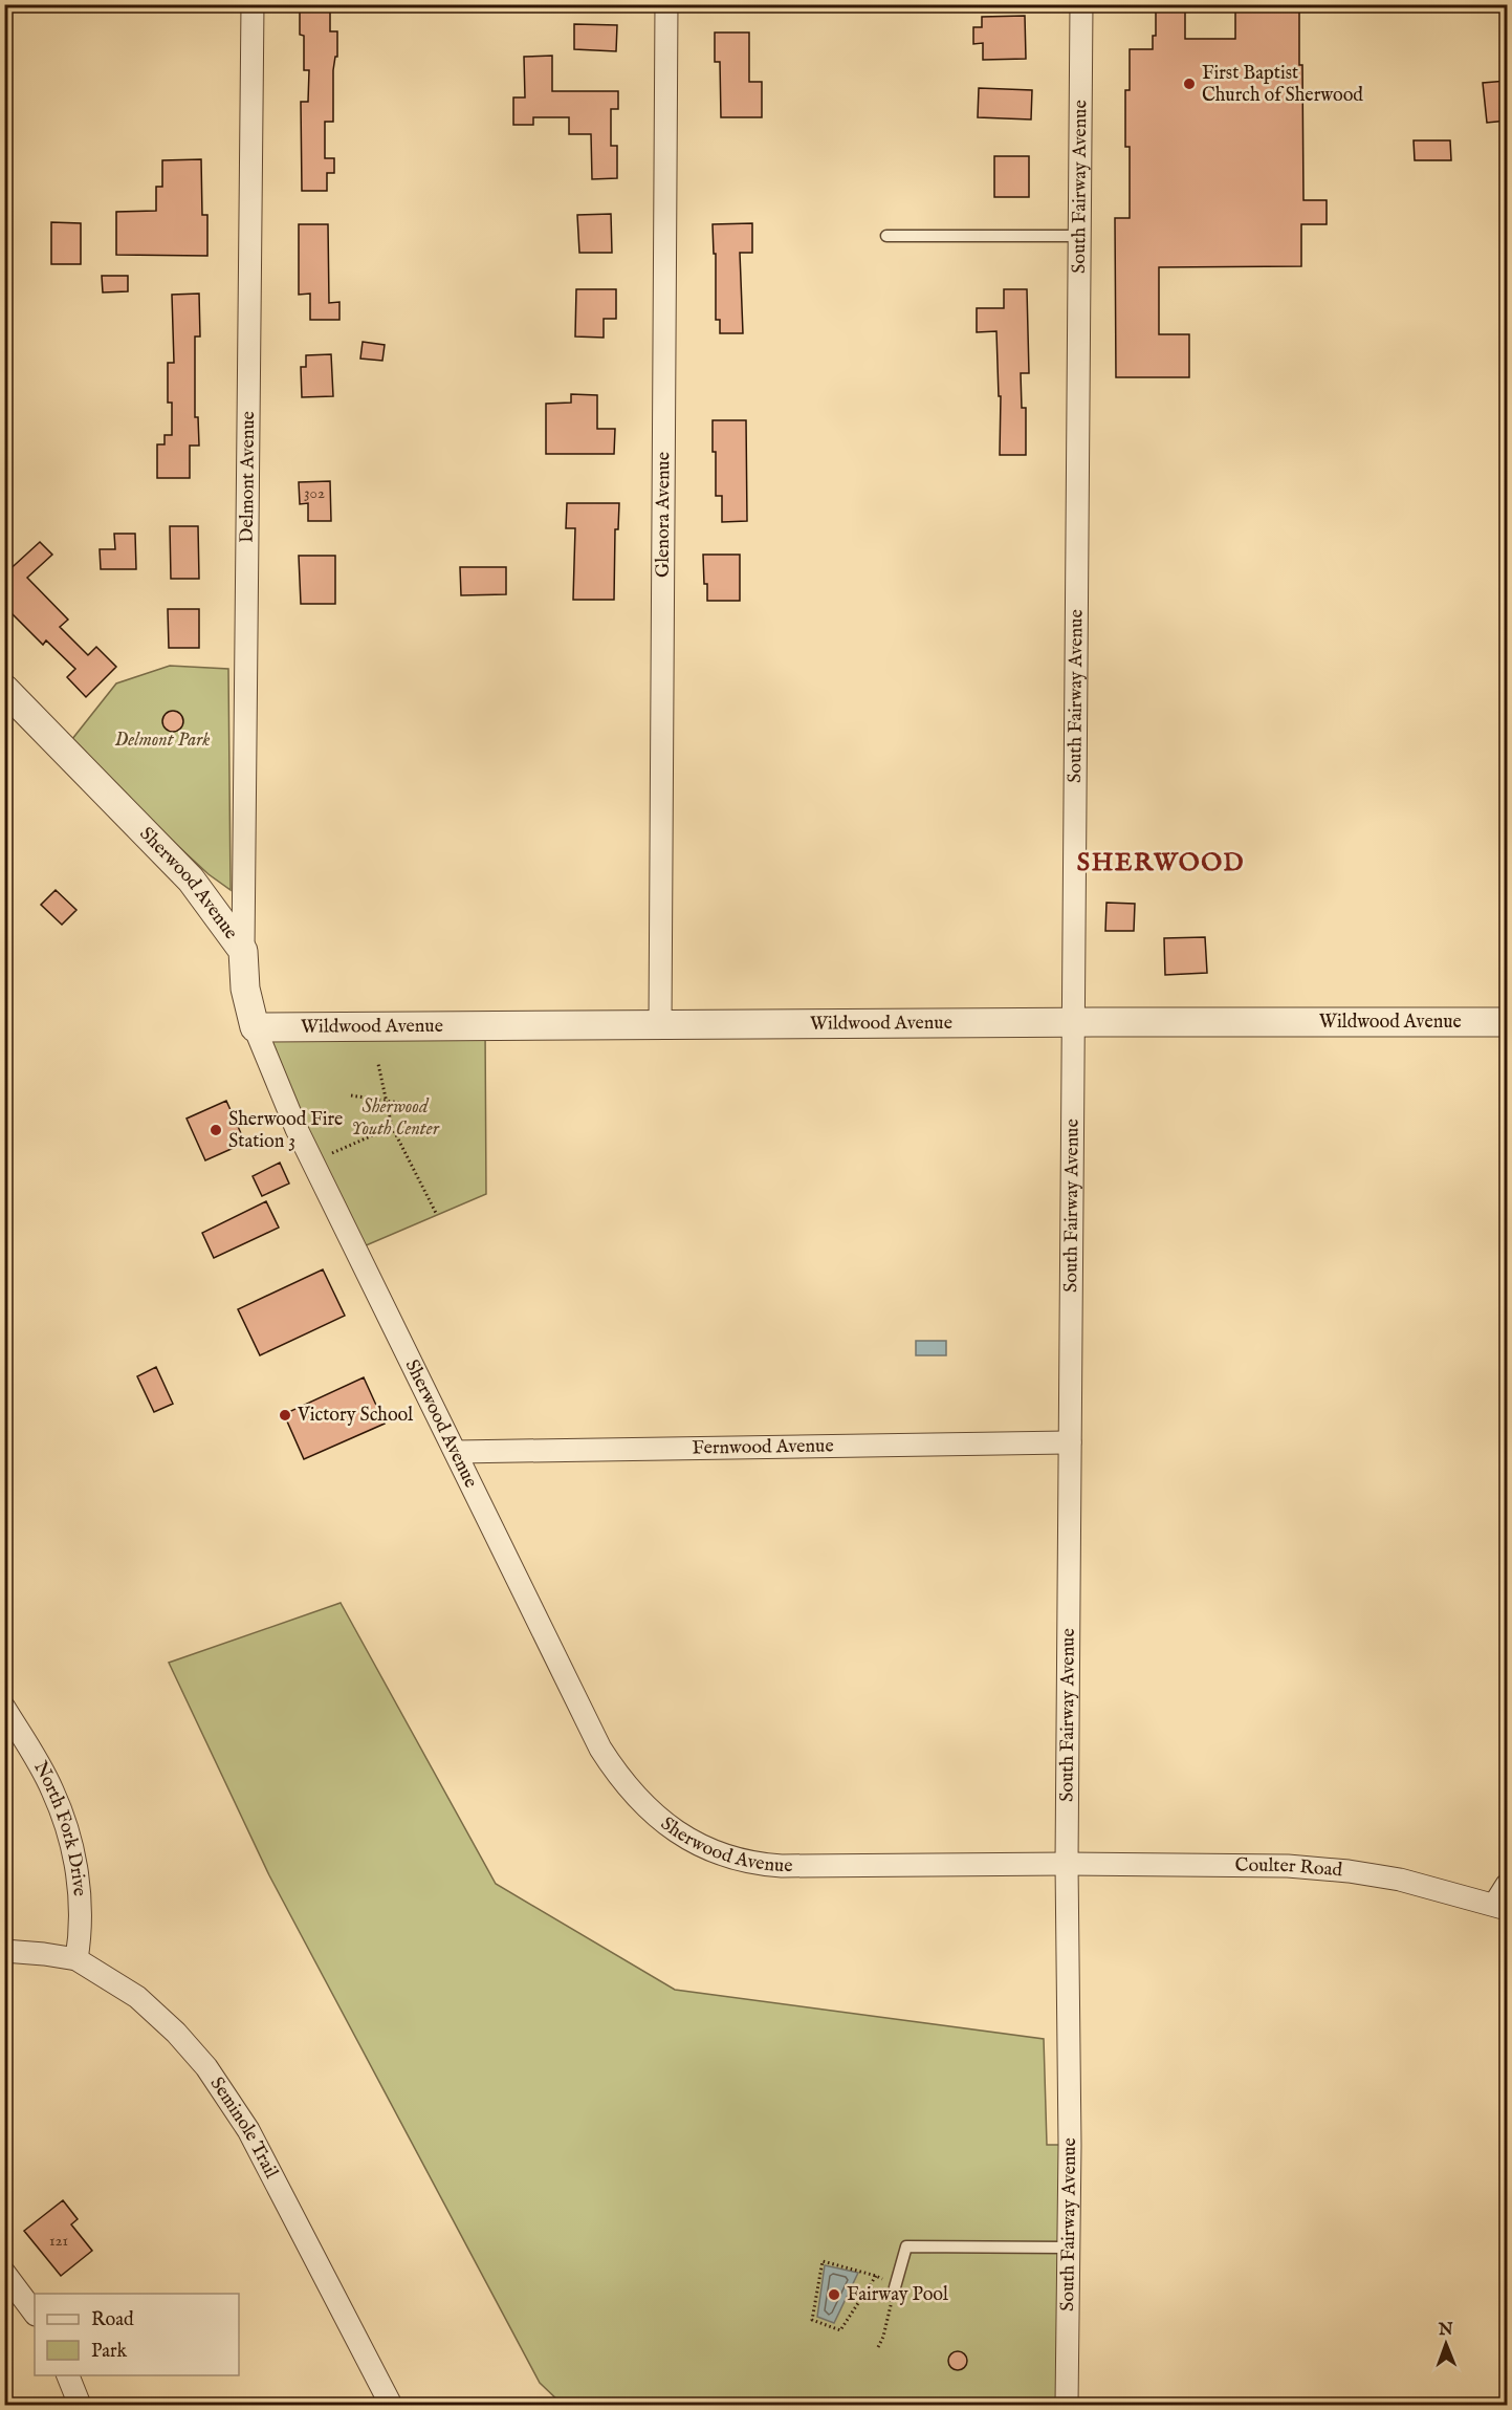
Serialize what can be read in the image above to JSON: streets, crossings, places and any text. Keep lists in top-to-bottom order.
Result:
{
  "streets": {
    "street": [
      "South Fairway Avenue",
      "Delmont Avenue",
      "Glenora Avenue",
      "Sherwood Avenue",
      "Wildwood Avenue",
      "Fernwood Avenue",
      "North Fork Drive",
      "Coulter Road",
      "Seminole Trail"
    ]
  },
  "crossings": [
    ["South Fairway Avenue", "Sherwood Avenue"],
    ["South Fairway Avenue", "Wildwood Avenue"],
    ["South Fairway Avenue", "Fernwood Avenue"],
    ["South Fairway Avenue", "Coulter Road"],
    ["Delmont Avenue", "Sherwood Avenue"],
    ["Glenora Avenue", "Wildwood Avenue"],
    ["Sherwood Avenue", "Wildwood Avenue"],
    ["Sherwood Avenue", "Fernwood Avenue"],
    ["Sherwood Avenue", "Coulter Road"],
    ["North Fork Drive", "Seminole Trail"]
  ],
  "districts": ["SHERWOOD"],
  "parks": ["Delmont Park", "Sherwood Youth Center"],
  "places": [
    "First Baptist Church of Sherwood",
    "Sherwood Fire Station 3",
    "Victory School",
    "Fairway Pool"
  ],
  "house_numbers": ["302", "121"],
  "legend": ["Road", "Park"],
  "north": "top"
}
